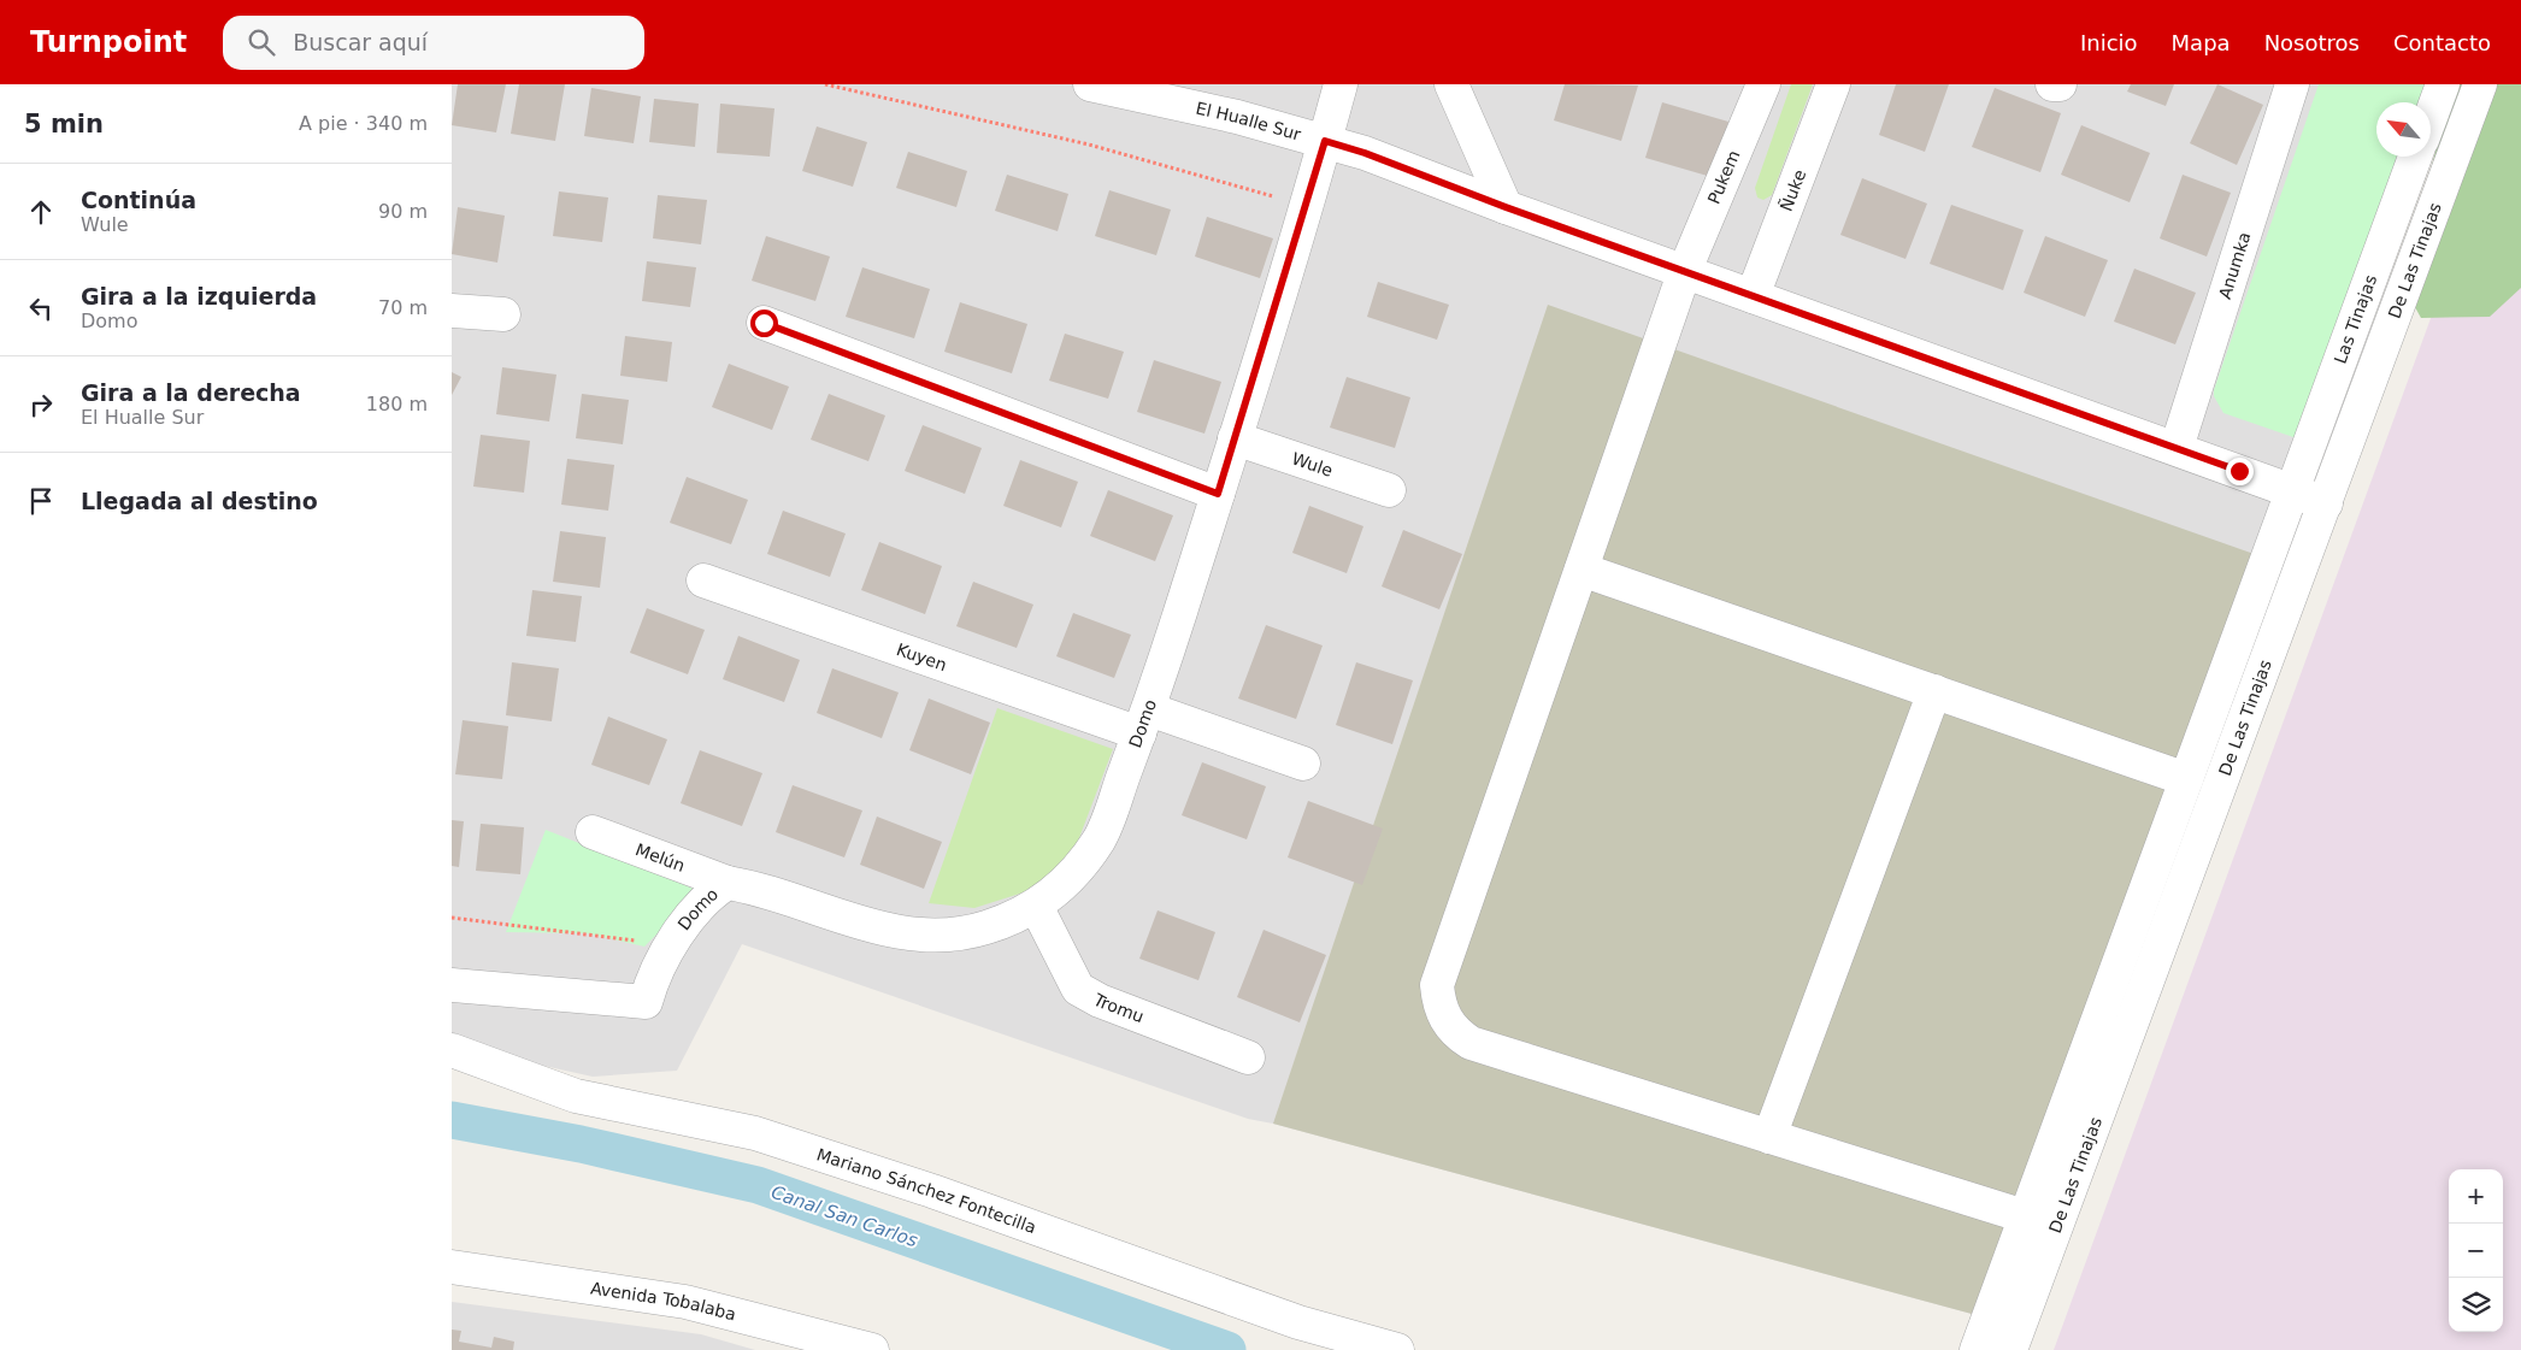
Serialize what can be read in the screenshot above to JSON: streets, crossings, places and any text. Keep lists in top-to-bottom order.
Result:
{
  "streets": {
    "street": [
      "El Hualle Sur",
      "Pukem",
      "Ñuke",
      "De Las Tinajas",
      "Anumka",
      "Las Tinajas",
      "Wule",
      "Kuyen",
      "Domo",
      "Melún",
      "Tromu",
      "Mariano Sánchez Fontecilla",
      "Avenida Tobalaba"
    ]
  },
  "crossings": [
    ["El Hualle Sur", "Pukem"],
    ["El Hualle Sur", "Ñuke"],
    ["El Hualle Sur", "De Las Tinajas"],
    ["El Hualle Sur", "Anumka"],
    ["El Hualle Sur", "Las Tinajas"],
    ["El Hualle Sur", "Domo"],
    ["Pukem", "Las Tinajas"],
    ["Wule", "Domo"],
    ["Kuyen", "Domo"],
    ["Domo", "Melún"],
    ["Domo", "Tromu"]
  ],
  "water": ["Canal San Carlos"],
  "north": "top left",
  "page": {
    "header": "Turnpoint",
    "search": "Buscar aquí",
    "nav": [
      "Inicio",
      "Mapa",
      "Nosotros",
      "Contacto"
    ],
    "heading": ["5 min", "A pie · 340 m"],
    "list": [
      ["Continúa", "Wule", "90 m"],
      ["Gira a la izquierda", "Domo", "70 m"],
      ["Gira a la derecha", "El Hualle Sur", "180 m"],
      "Llegada al destino"
    ],
    "map_buttons": ["+", "−"]
  }
}
